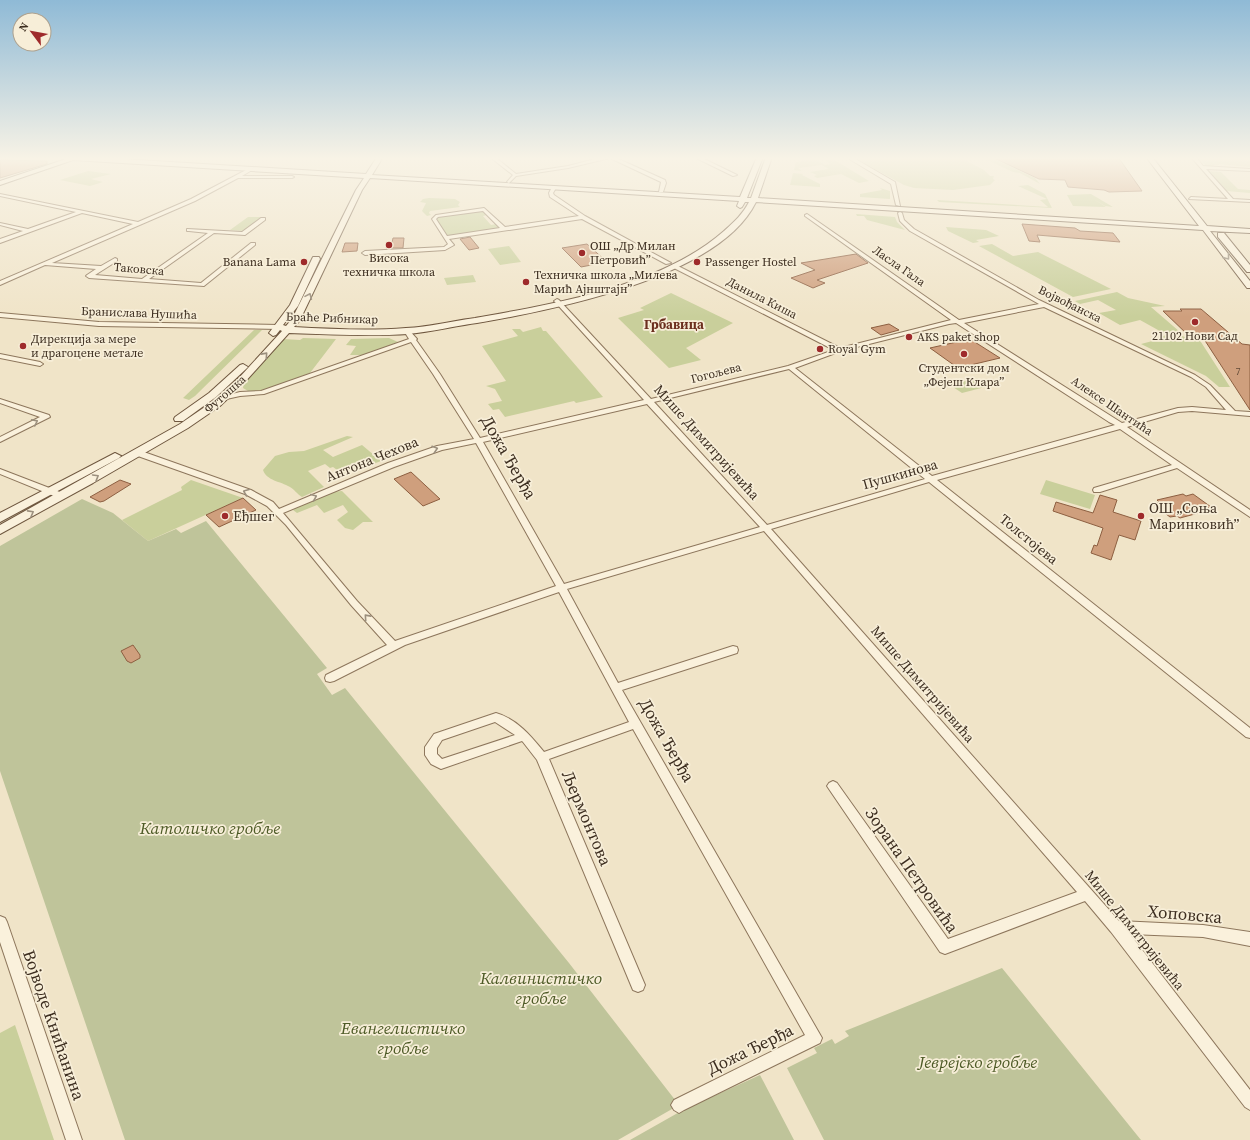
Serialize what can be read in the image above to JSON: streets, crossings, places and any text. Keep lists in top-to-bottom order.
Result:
{
  "streets": {
    "main road": ["Браће Рибникар", "Футошка"],
    "street": [
      "Ласла Гала",
      "Таковска",
      "Данила Киша",
      "Војвођанска",
      "Бранислава Нушића",
      "Гогољева",
      "Алексе Шантића",
      "Мише Димитријевића",
      "Дожа Ђерђа",
      "Антона Чехова",
      "Пушкинова",
      "Толстојева",
      "Љермонтова",
      "Зорана Петровића",
      "Хоповска",
      "Војводе Книћанина"
    ]
  },
  "crossings": [
    ["Ласла Гала", "Гогољева"],
    ["Ласла Гала", "Алексе Шантића"],
    ["Данила Киша", "Браће Рибникар"],
    ["Данила Киша", "Гогољева"],
    ["Војвођанска", "Гогољева"],
    ["Војвођанска", "Пушкинова"],
    ["Бранислава Нушића", "Браће Рибникар"],
    ["Бранислава Нушића", "Футошка"],
    ["Браће Рибникар", "Футошка"],
    ["Браће Рибникар", "Мише Димитријевића"],
    ["Браће Рибникар", "Дожа Ђерђа"],
    ["Гогољева", "Алексе Шантића"],
    ["Гогољева", "Мише Димитријевића"],
    ["Гогољева", "Дожа Ђерђа"],
    ["Гогољева", "Антона Чехова"],
    ["Гогољева", "Толстојева"],
    ["Алексе Шантића", "Пушкинова"],
    ["Мише Димитријевића", "Пушкинова"],
    ["Мише Димитријевића", "Зорана Петровића"],
    ["Мише Димитријевића", "Хоповска"],
    ["Дожа Ђерђа", "Антона Чехова"],
    ["Дожа Ђерђа", "Пушкинова"],
    ["Дожа Ђерђа", "Љермонтова"],
    ["Пушкинова", "Толстојева"]
  ],
  "one_way": ["Антона Чехова"],
  "districts": ["Грбавица"],
  "parks": [
    "Католичко гробље",
    "Калвинистичко гробље",
    "Евангелистичко гробље",
    "Јеврејско гробље"
  ],
  "places": [
    "Висока техничка школа",
    "ОШ „Др Милан Петровић”",
    "Banana Lama",
    "Passenger Hostel",
    "Техничка школа „Милева Марић Ајнштајн”",
    "21102 Нови Сад",
    "AKS paket shop",
    "Дирекција за мере и драгоцене метале",
    "Royal Gym",
    "Студентски дом „Фејеш Клара”",
    "Еђшег",
    "ОШ „Соња Маринковић”"
  ],
  "house_numbers": ["7"],
  "north": "top left"
}
